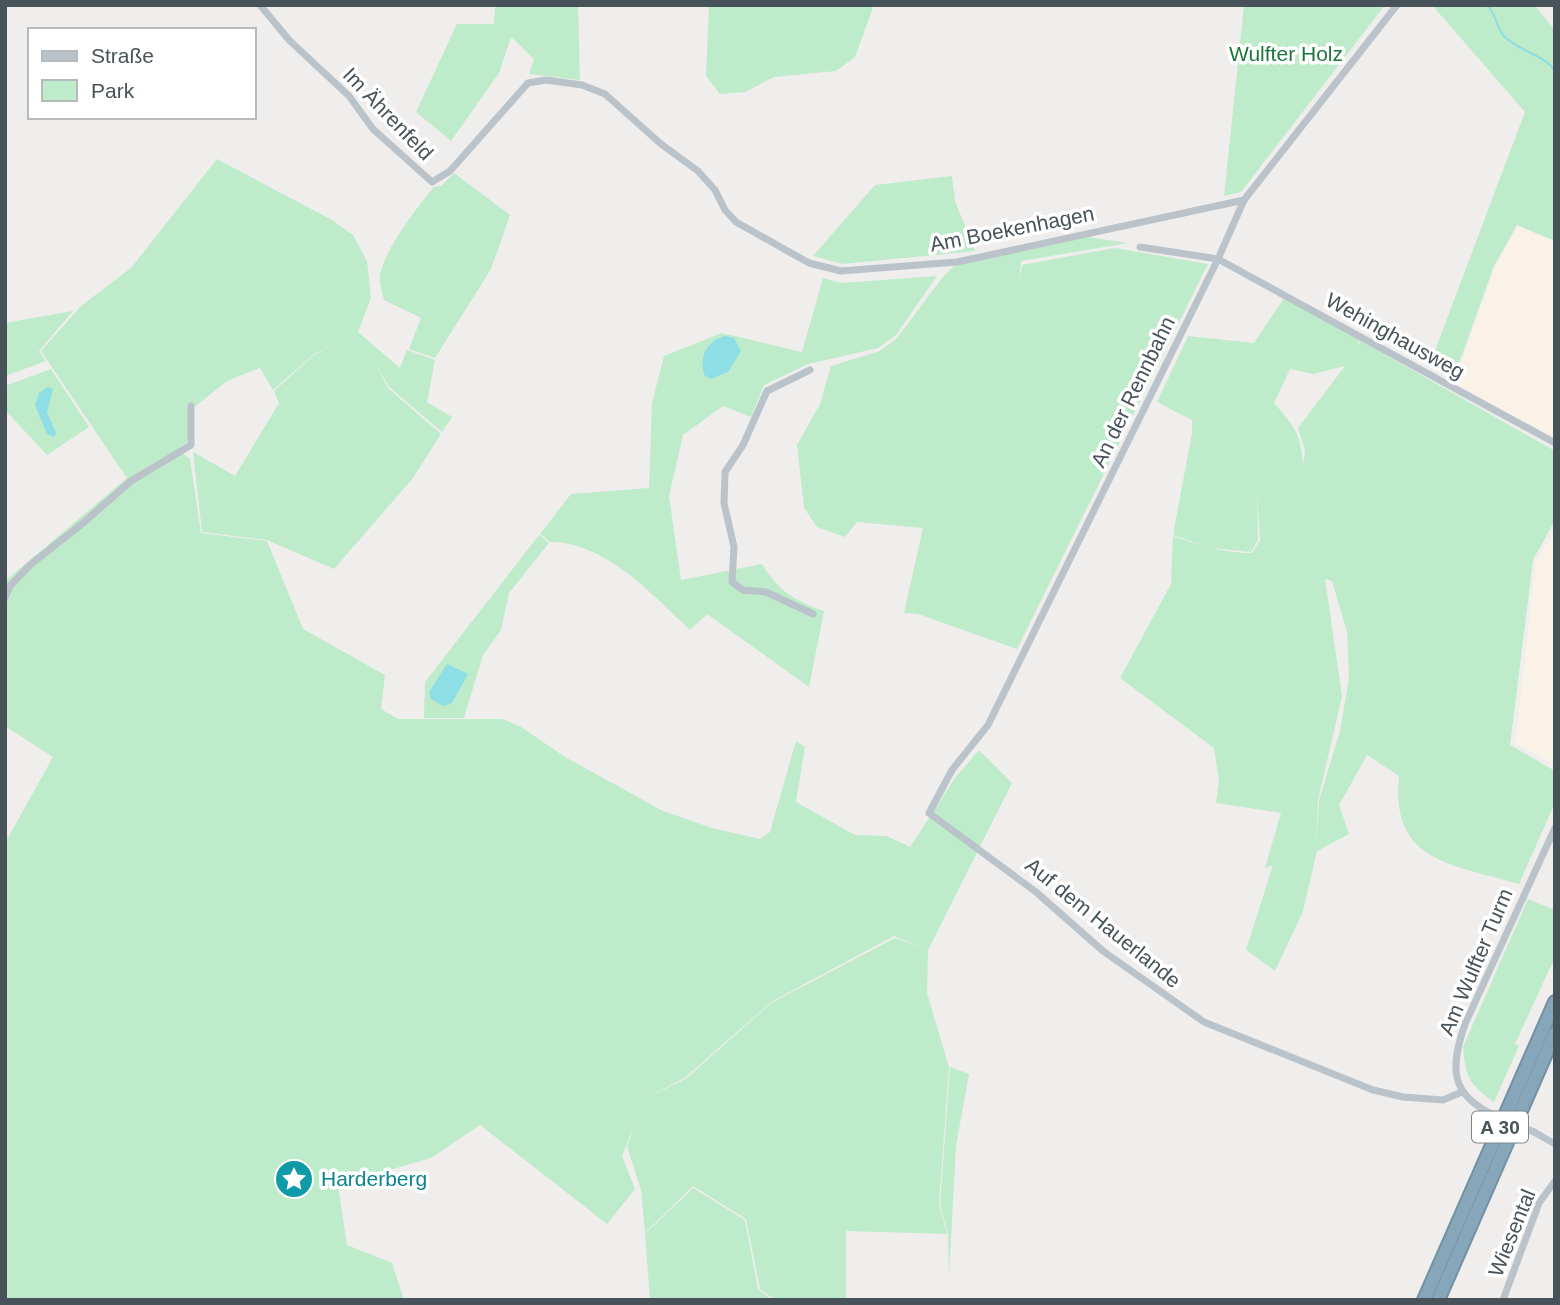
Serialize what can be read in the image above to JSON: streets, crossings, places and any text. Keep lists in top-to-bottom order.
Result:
{
  "streets": {
    "highway": ["A 30"],
    "street": [
      "Im Ährenfeld",
      "Am Boekenhagen",
      "Wehinghausweg",
      "An der Rennbahn",
      "Auf dem Hauerlande",
      "Am Wulfter Turm",
      "Wiesental"
    ]
  },
  "crossings": [
    ["Im Ährenfeld", "Am Boekenhagen"],
    ["Am Boekenhagen", "An der Rennbahn"],
    ["Wehinghausweg", "An der Rennbahn"],
    ["An der Rennbahn", "Auf dem Hauerlande"],
    ["Auf dem Hauerlande", "Am Wulfter Turm"]
  ],
  "parks": ["Wulfter Holz"],
  "places": {
    "place": ["Harderberg"]
  },
  "legend": ["Straße", "Park"]
}
